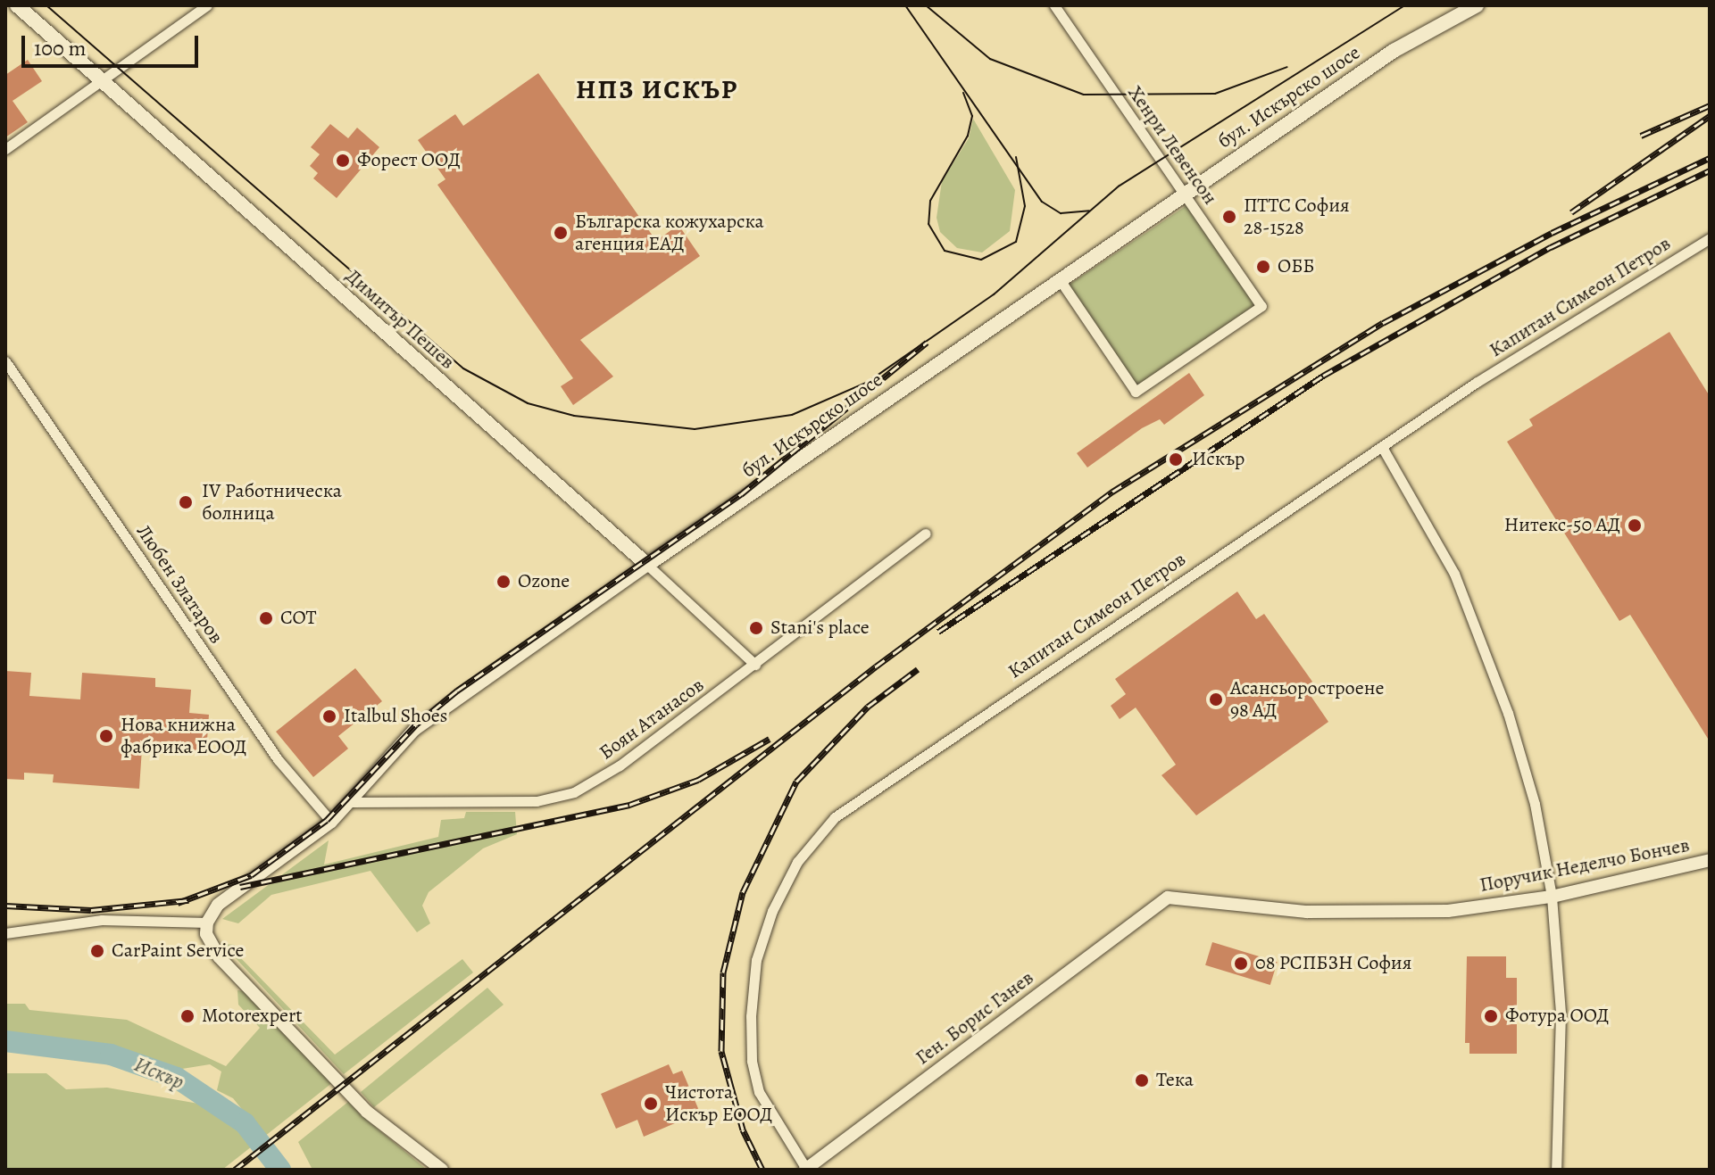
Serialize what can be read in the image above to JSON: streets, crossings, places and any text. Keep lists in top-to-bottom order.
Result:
{
  "streets": {
    "main road": ["бул. Искърско шосе", "Димитър Пешев"],
    "street": [
      "Хенри Левенсон",
      "Капитан Симеон Петров",
      "Любен Златаров",
      "Боян Атанасов",
      "Поручик Неделчо Бончев",
      "Ген. Борис Ганев"
    ]
  },
  "crossings": [
    ["бул. Искърско шосе", "Хенри Левенсон"],
    ["бул. Искърско шосе", "Димитър Пешев"],
    ["бул. Искърско шосе", "Любен Златаров"],
    ["бул. Искърско шосе", "Боян Атанасов"],
    ["Капитан Симеон Петров", "Ген. Борис Ганев"],
    ["Димитър Пешев", "Боян Атанасов"],
    ["Поручик Неделчо Бончев", "Ген. Борис Ганев"]
  ],
  "districts": ["НПЗ ИСКЪР"],
  "water": ["Искър"],
  "places": [
    "Форест ООД",
    "ПТТС София 28-1528",
    "Българска кожухарска агенция ЕАД",
    "ОББ",
    "Искър",
    "IV Работническа болница",
    "Нитекс-50 АД",
    "Ozone",
    "СОТ",
    "Stani's place",
    "Асансьоростроене 98 АД",
    "Italbul Shoes",
    "Нова книжна фабрика ЕООД",
    "CarPaint Service",
    "08 РСПБЗН София",
    "Motorexpert",
    "Фотура ООД",
    "Тека",
    "Чистота Искър ЕООД"
  ],
  "scale_bar": "100 m"
}
